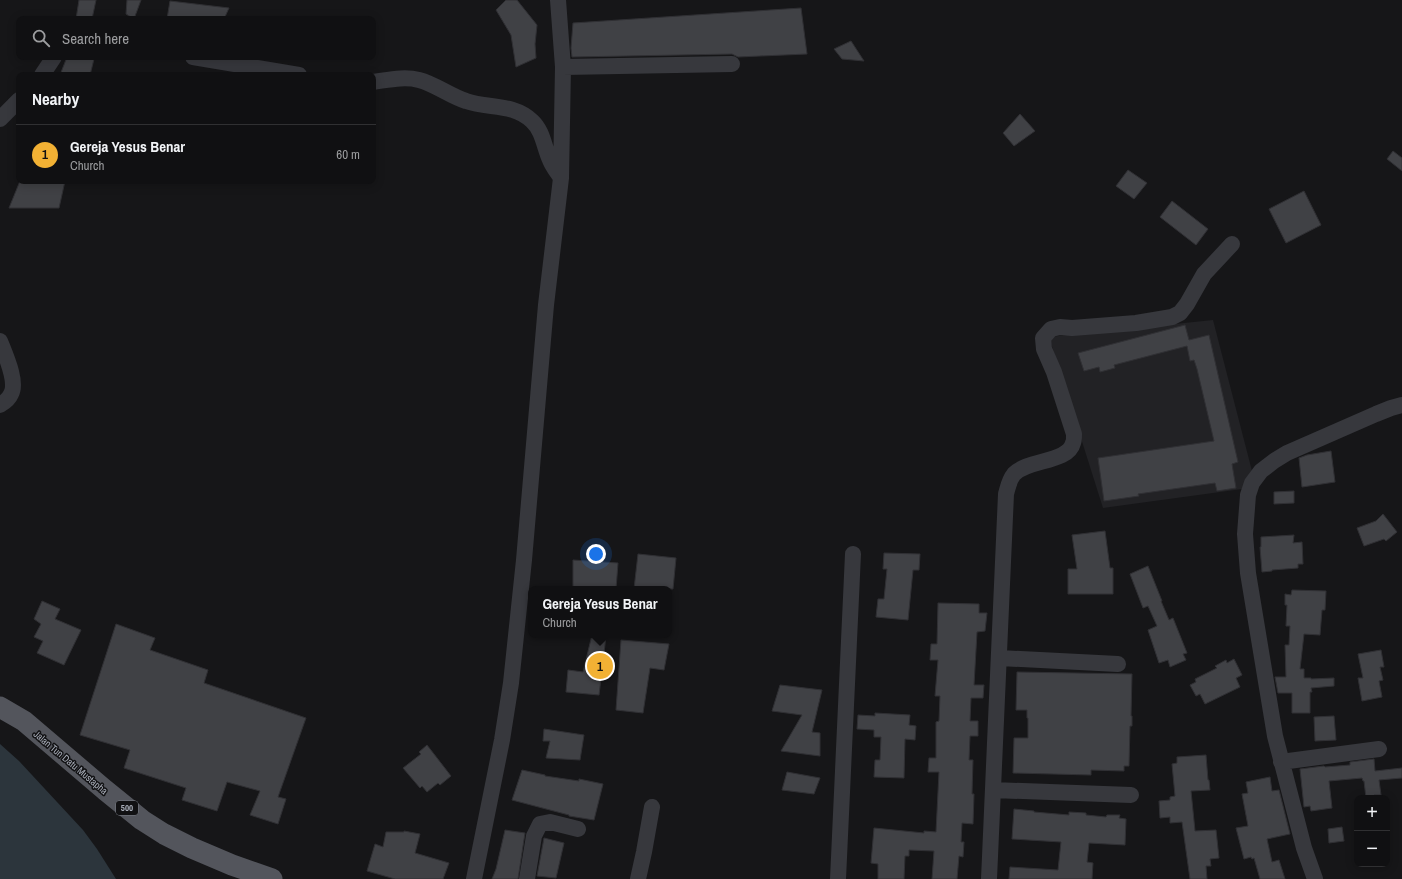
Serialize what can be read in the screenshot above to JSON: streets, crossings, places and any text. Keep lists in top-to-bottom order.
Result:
{
  "streets": {
    "main road": ["Jalan Tun Datu Mustapha", "500"]
  },
  "page": {
    "search": "Search here",
    "heading": "Nearby",
    "list": [
      {
        "mark": "1",
        "name": "Gereja Yesus Benar",
        "note": "Church",
        "value": "60 m"
      }
    ],
    "popup": ["Gereja Yesus Benar", "Church"],
    "pins": "1",
    "map_buttons": ["+", "−"]
  }
}
